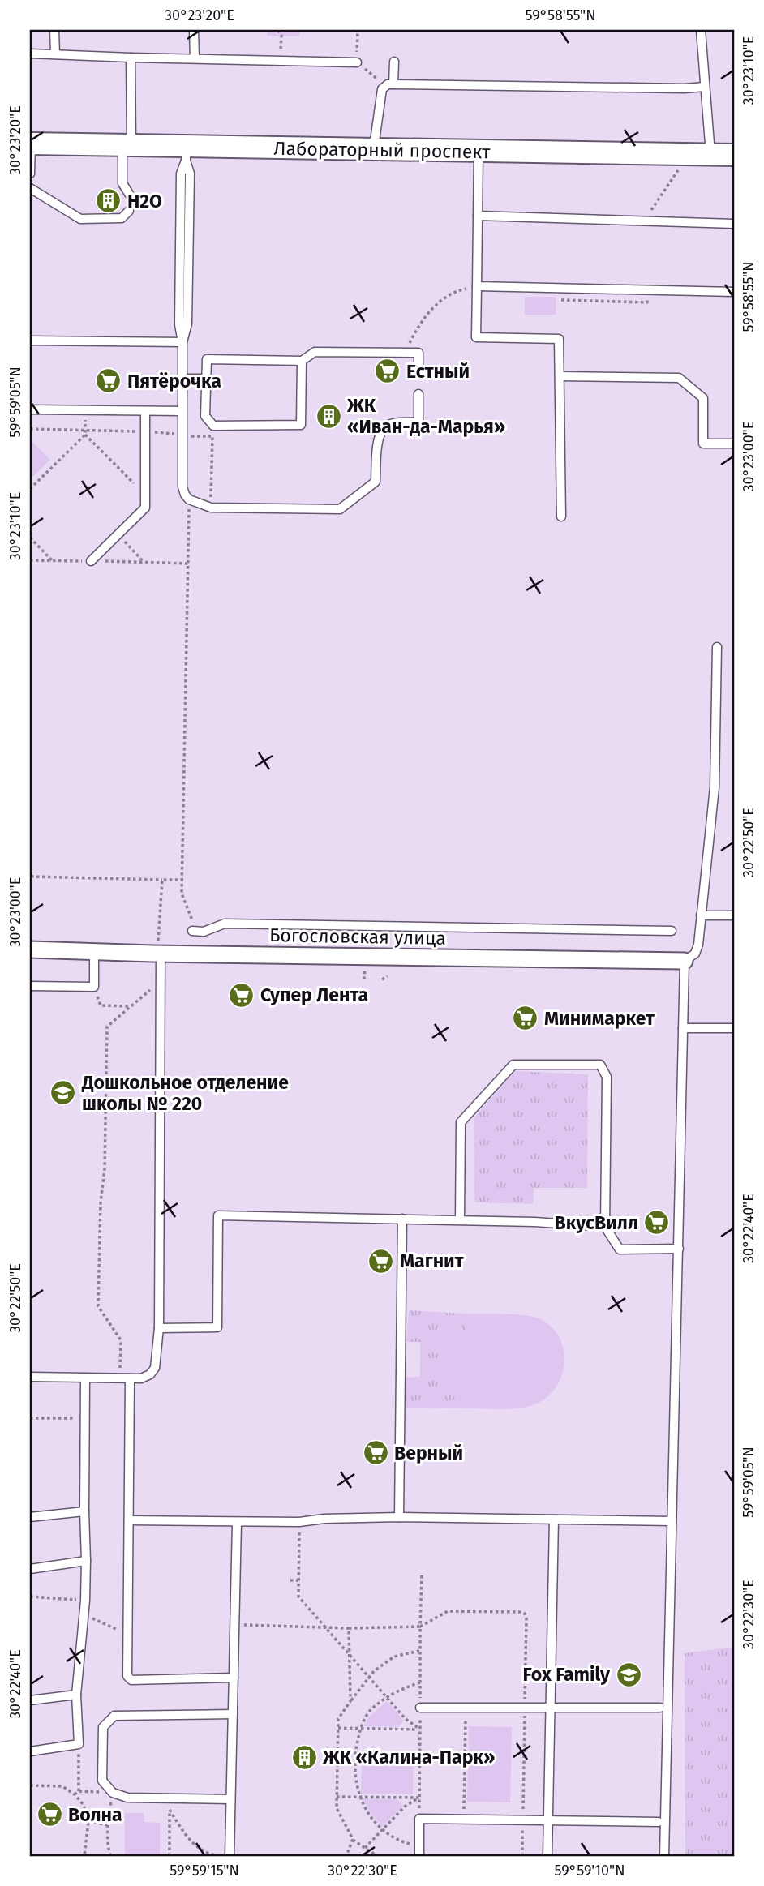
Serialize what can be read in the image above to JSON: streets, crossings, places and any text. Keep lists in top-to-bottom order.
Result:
{
  "streets": {
    "street": ["Лабораторный проспект", "Богословская улица"]
  },
  "places": {
    "building": ["H2O", "ЖК «Иван-да-Марья»", "ЖК «Калина-Парк»"],
    "supermarket": [
      "Естный",
      "Пятёрочка",
      "Супер Лента",
      "Минимаркет",
      "ВкусВилл",
      "Магнит",
      "Верный",
      "Волна"
    ],
    "school or university": ["Дошкольное отделение школы № 220", "Fox Family"]
  },
  "coordinates": [
    "30°23'20\"E",
    "59°58'55\"N",
    "30°23'10\"E",
    "59°59'05\"N",
    "30°23'00\"E",
    "30°22'50\"E",
    "30°22'40\"E",
    "30°22'30\"E",
    "59°59'15\"N",
    "59°59'10\"N"
  ]
}
